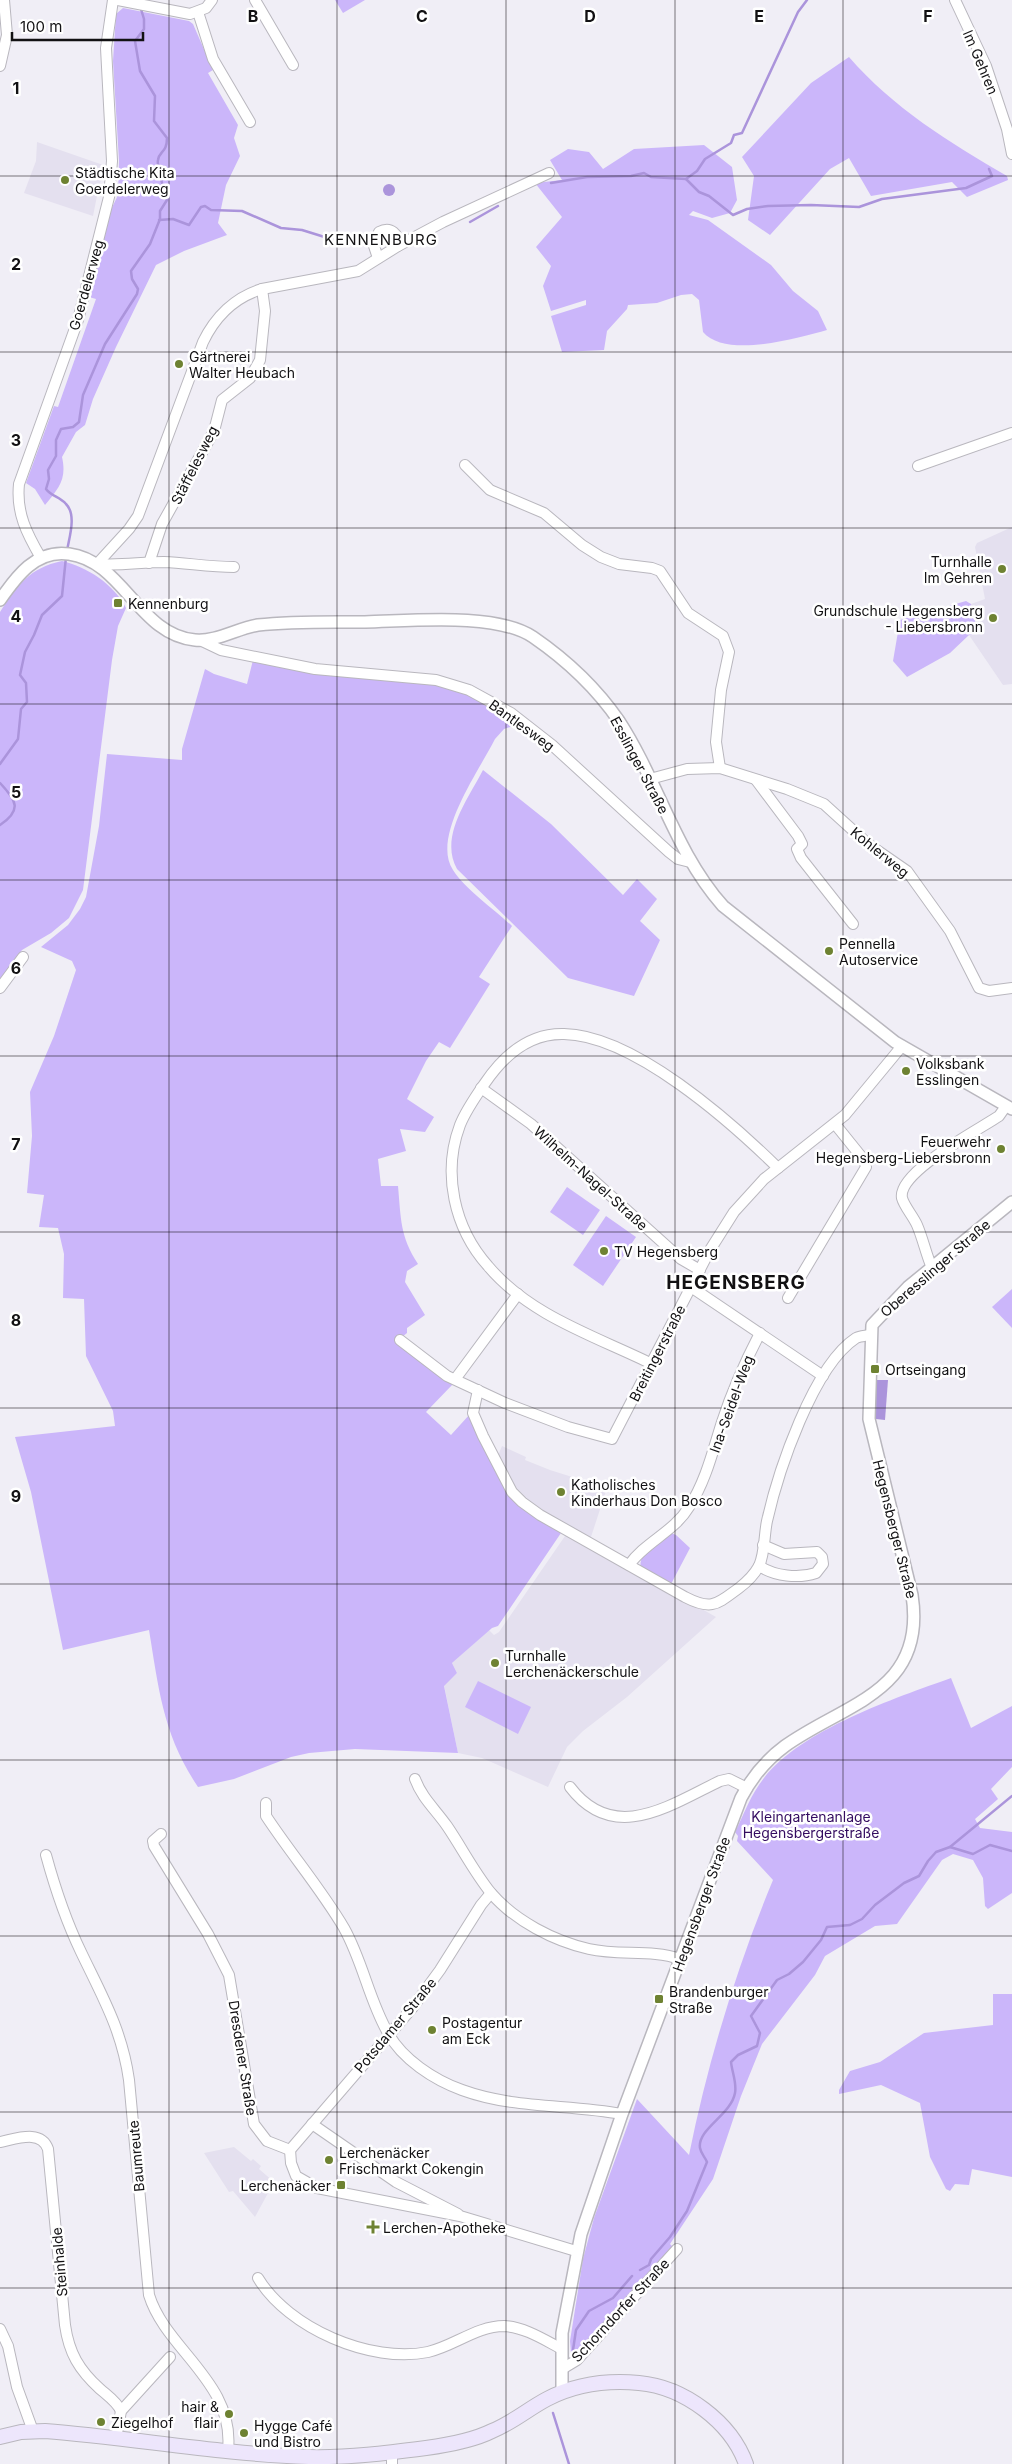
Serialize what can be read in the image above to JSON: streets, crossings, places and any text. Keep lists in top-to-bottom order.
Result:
{
  "streets": {
    "street": [
      "Im Gehren",
      "Goerdelerweg",
      "Stäffelesweg",
      "Bantlesweg",
      "Esslinger Straße",
      "Kohlerweg",
      "Wilhelm-Nagel-Straße",
      "Oberesslinger Straße",
      "Breitingerstraße",
      "Ina-Seidel-Weg",
      "Hegensberger Straße",
      "Potsdamer Straße",
      "Dresdener Straße",
      "Baumreute",
      "Steinhalde",
      "Schorndorfer Straße"
    ]
  },
  "crossings": [
    ["Bantlesweg", "Esslinger Straße"],
    ["Esslinger Straße", "Kohlerweg"],
    ["Esslinger Straße", "Breitingerstraße"],
    ["Wilhelm-Nagel-Straße", "Breitingerstraße"],
    ["Oberesslinger Straße", "Hegensberger Straße"],
    ["Hegensberger Straße", "Schorndorfer Straße"],
    ["Potsdamer Straße", "Dresdener Straße"]
  ],
  "districts": ["KENNENBURG", "HEGENSBERG"],
  "parks": ["Kleingartenanlage Hegensbergerstraße"],
  "places": {
    "other": [
      "Städtische Kita Goerdelerweg",
      "Gärtnerei Walter Heubach",
      "Turnhalle Im Gehren",
      "Grundschule Hegensberg - Liebersbronn",
      "Pennella Autoservice",
      "Volksbank Esslingen",
      "Feuerwehr Hegensberg-Liebersbronn",
      "TV Hegensberg",
      "Katholisches Kinderhaus Don Bosco",
      "Turnhalle Lerchenäckerschule",
      "Postagentur am Eck",
      "Lerchenäcker Frischmarkt Cokengin",
      "hair & flair",
      "Ziegelhof",
      "Hygge Café und Bistro"
    ],
    "transit": [
      "Kennenburg",
      "Ortseingang",
      "Brandenburger Straße",
      "Lerchenäcker"
    ],
    "health": ["Lerchen-Apotheke"]
  },
  "scale_bar": "100 m",
  "grid": {
    "columns": [
      "B",
      "C",
      "D",
      "E",
      "F"
    ],
    "rows": [
      "1",
      "2",
      "3",
      "4",
      "5",
      "6",
      "7",
      "8",
      "9"
    ]
  }
}
